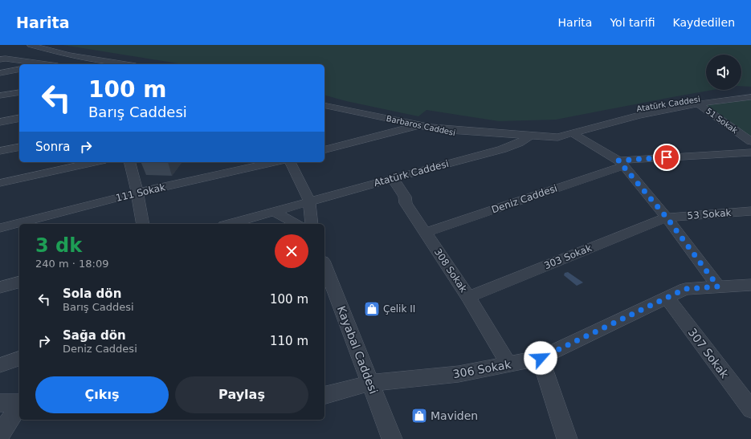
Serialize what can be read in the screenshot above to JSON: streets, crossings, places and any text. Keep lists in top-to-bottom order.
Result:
{
  "streets": {
    "street": [
      "Atatürk Caddesi",
      "51 Sokak",
      "Barbaros Caddesi",
      "111 Sokak",
      "Deniz Caddesi",
      "53 Sokak",
      "303 Sokak",
      "308 Sokak",
      "Kayabal Caddesi",
      "307 Sokak",
      "306 Sokak"
    ]
  },
  "crossings": [
    ["Atatürk Caddesi", "51 Sokak"],
    ["Atatürk Caddesi", "Barbaros Caddesi"],
    ["Atatürk Caddesi", "308 Sokak"],
    ["Deniz Caddesi", "308 Sokak"],
    ["53 Sokak", "303 Sokak"],
    ["303 Sokak", "308 Sokak"],
    ["308 Sokak", "306 Sokak"],
    ["Kayabal Caddesi", "306 Sokak"],
    ["307 Sokak", "306 Sokak"]
  ],
  "places": {
    "shop": ["Çelik II", "Maviden"]
  },
  "page": {
    "header": "Harita",
    "nav": ["Harita", "Yol tarifi", "Kaydedilen"],
    "turn": ["100 m", "Barış Caddesi"],
    "then": "Sonra",
    "heading": ["3 dk", "240 m · 18:09"],
    "list": [
      {
        "name": "Sola dön",
        "note": "Barış Caddesi",
        "value": "100 m"
      },
      {
        "name": "Sağa dön",
        "note": "Deniz Caddesi",
        "value": "110 m"
      }
    ],
    "buttons": ["Çıkış", "Paylaş"]
  }
}
